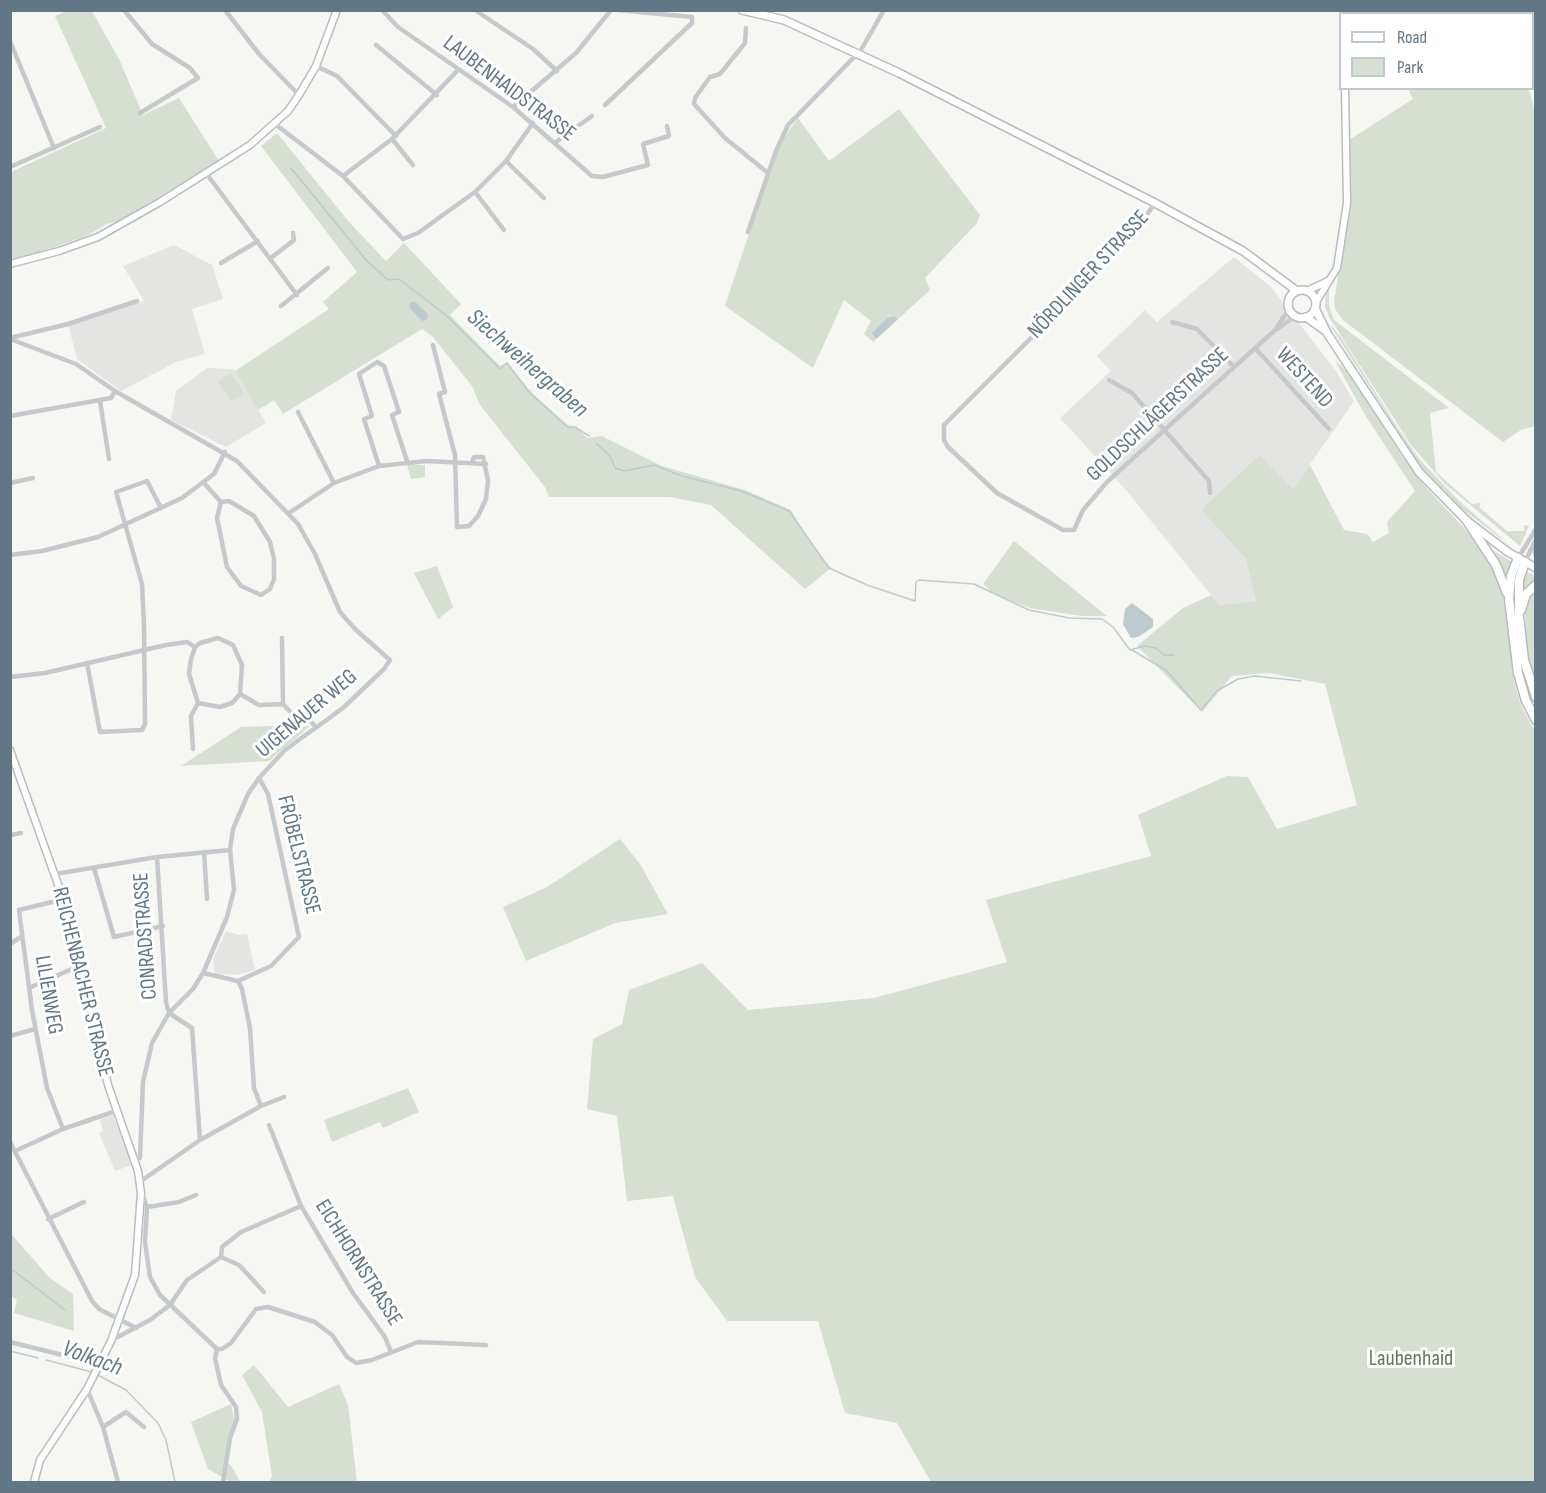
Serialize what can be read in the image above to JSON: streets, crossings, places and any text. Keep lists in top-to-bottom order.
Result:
{
  "streets": {
    "main road": ["NÖRDLINGER STRASSE", "REICHENBACHER STRASSE"],
    "street": [
      "LAUBENHAIDSTRASSE",
      "WESTEND",
      "GOLDSCHLÄGERSTRASSE",
      "UIGENAUER WEG",
      "FRÖBELSTRASSE",
      "CONRADSTRASSE",
      "LILIENWEG",
      "EICHHORNSTRASSE"
    ]
  },
  "crossings": [
    ["NÖRDLINGER STRASSE", "GOLDSCHLÄGERSTRASSE"],
    ["WESTEND", "GOLDSCHLÄGERSTRASSE"],
    ["UIGENAUER WEG", "FRÖBELSTRASSE"],
    ["UIGENAUER WEG", "CONRADSTRASSE"],
    ["UIGENAUER WEG", "REICHENBACHER STRASSE"],
    ["REICHENBACHER STRASSE", "LILIENWEG"]
  ],
  "water": ["Siechweihergraben", "Volkach"],
  "parks": ["Laubenhaid"],
  "legend": ["Road", "Park"]
}
